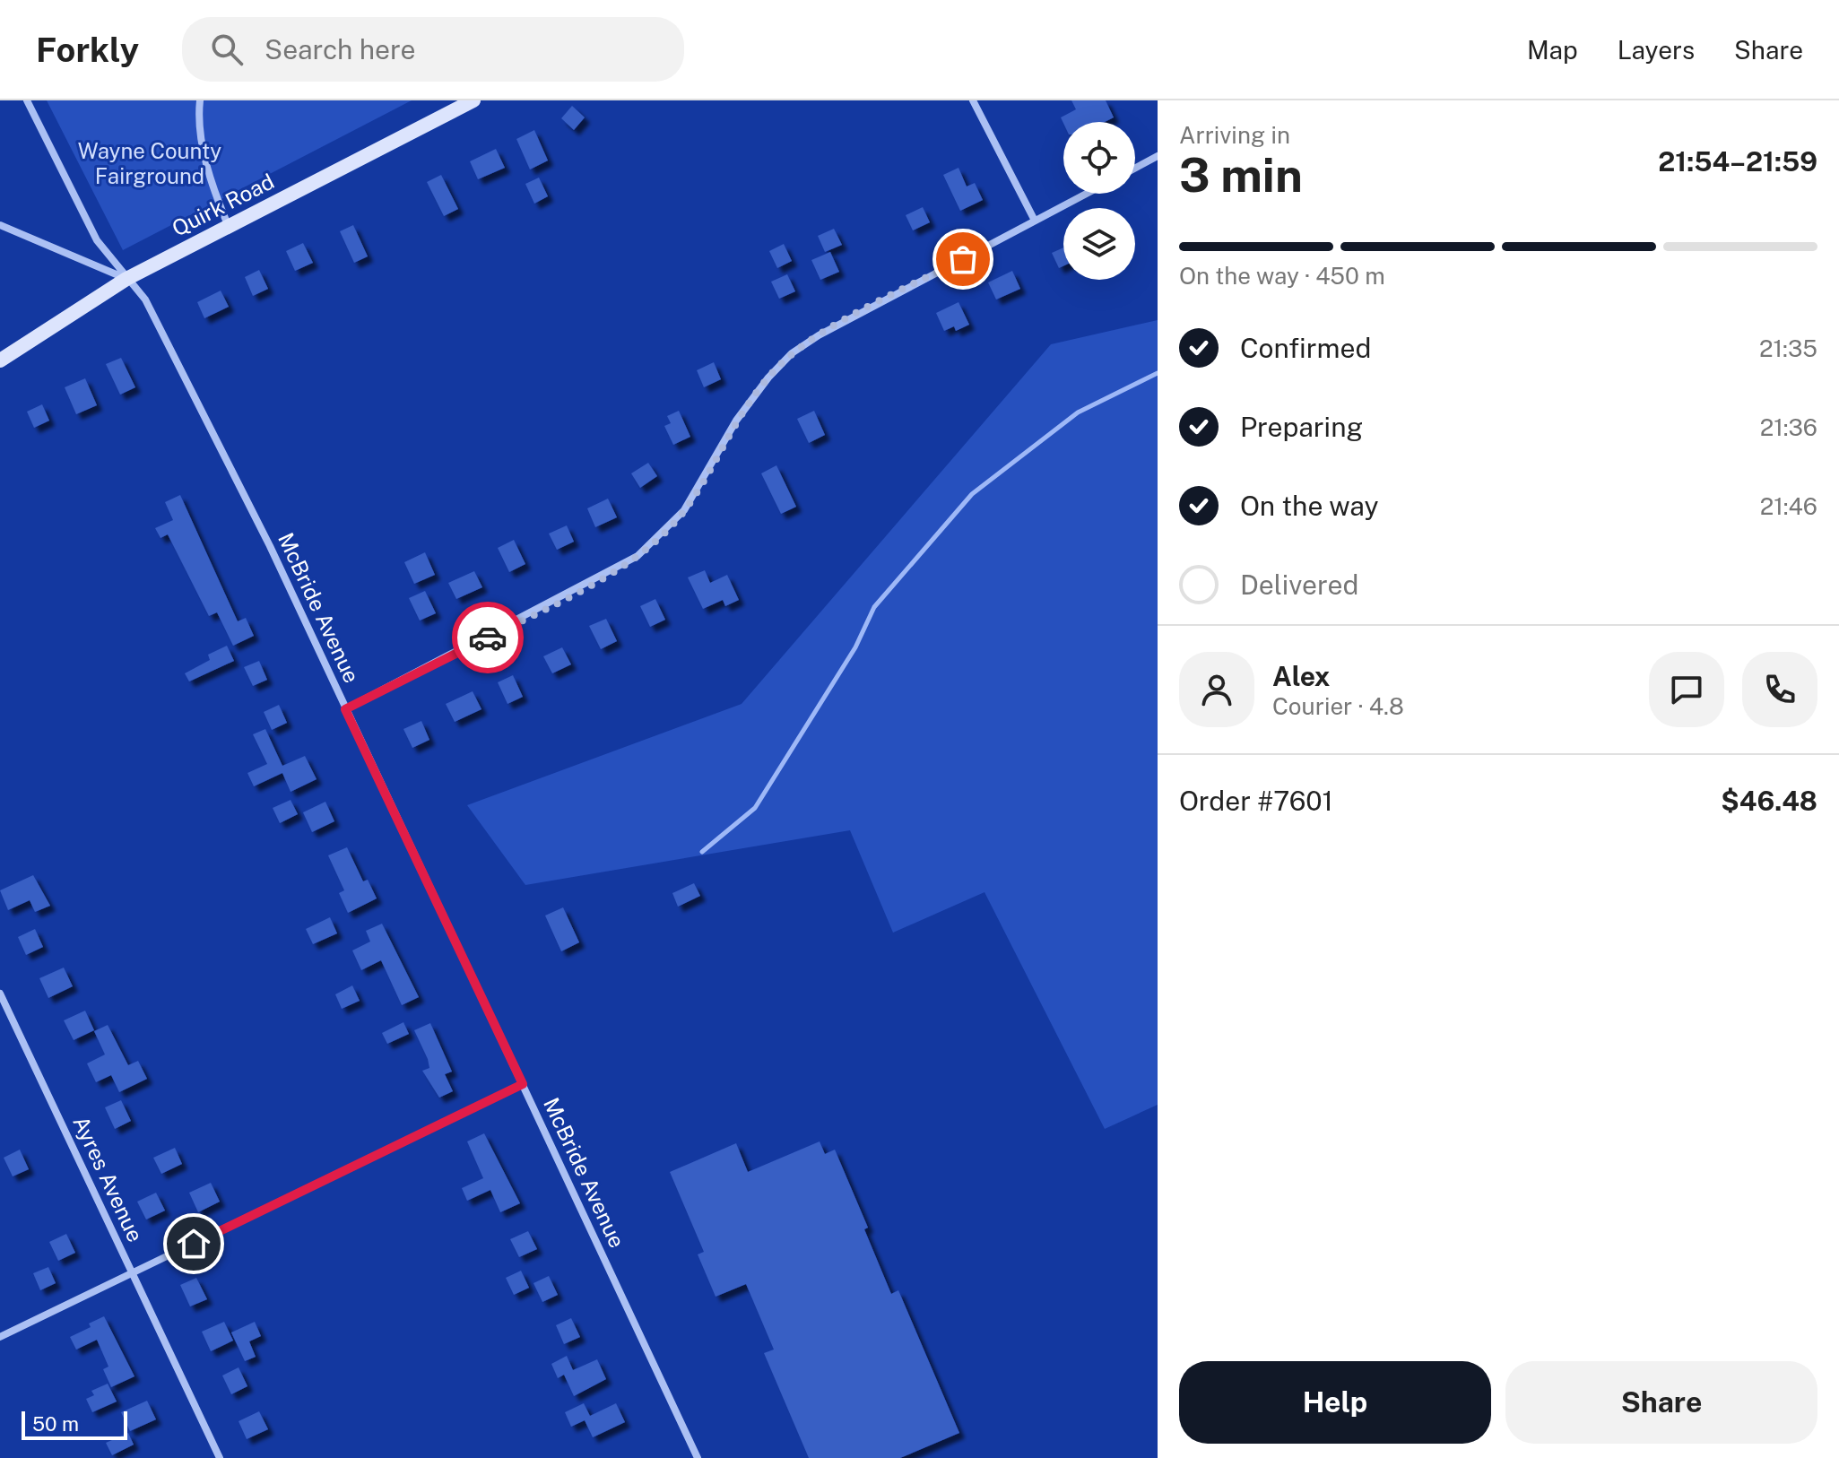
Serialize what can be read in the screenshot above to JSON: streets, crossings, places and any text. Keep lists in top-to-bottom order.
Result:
{
  "streets": {
    "street": ["Quirk Road", "McBride Avenue", "Ayres Avenue"]
  },
  "crossings": [
    ["Quirk Road", "McBride Avenue"]
  ],
  "parks": ["Wayne County Fairground"],
  "scale_bar": "50 m",
  "page": {
    "header": "Forkly",
    "search": "Search here",
    "nav": ["Map", "Layers", "Share"],
    "heading": ["3 min", "Arriving in", "21:54–21:59"],
    "panel": [
      "Alex",
      "Courier · 4.8",
      "Order #7601",
      "$46.48"
    ],
    "bar": "On the way · 450 m",
    "list": [
      ["Confirmed", "21:35"],
      ["Preparing", "21:36"],
      ["On the way", "21:46"],
      "Delivered"
    ],
    "buttons": ["Help", "Share"],
    "scale": "50 m"
  }
}
